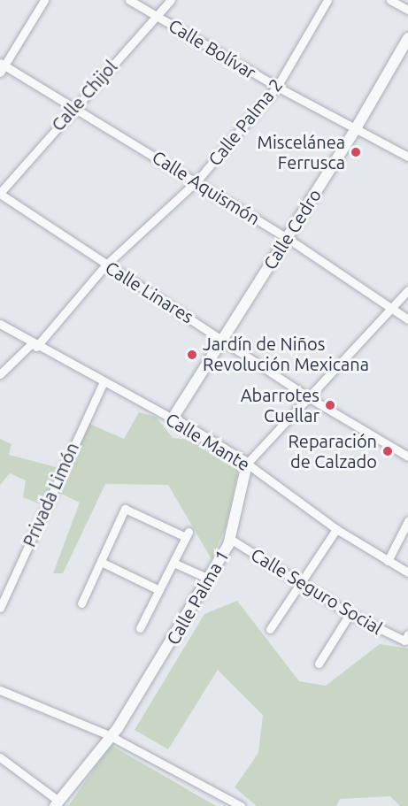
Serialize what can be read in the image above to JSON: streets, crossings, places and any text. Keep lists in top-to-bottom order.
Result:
{
  "streets": {
    "street": [
      "Calle Bolívar",
      "Calle Chijol",
      "Calle Palma 2",
      "Calle Aquismón",
      "Calle Cedro",
      "Calle Linares",
      "Calle Mante",
      "Privada Limón",
      "Calle Seguro Social",
      "Calle Palma 1"
    ]
  },
  "crossings": [
    ["Calle Bolívar", "Calle Chijol"],
    ["Calle Bolívar", "Calle Palma 2"],
    ["Calle Bolívar", "Calle Cedro"],
    ["Calle Chijol", "Calle Aquismón"],
    ["Calle Chijol", "Calle Linares"],
    ["Calle Palma 2", "Calle Aquismón"],
    ["Calle Palma 2", "Calle Linares"],
    ["Calle Palma 2", "Calle Mante"],
    ["Calle Aquismón", "Calle Cedro"],
    ["Calle Cedro", "Calle Linares"],
    ["Calle Cedro", "Calle Mante"],
    ["Calle Mante", "Privada Limón"],
    ["Calle Mante", "Calle Palma 1"],
    ["Calle Seguro Social", "Calle Palma 1"]
  ],
  "places": [
    "Miscelánea Ferrusca",
    "Jardín de Niños Revolución Mexicana",
    "Abarrotes Cuellar",
    "Reparación de Calzado"
  ]
}
